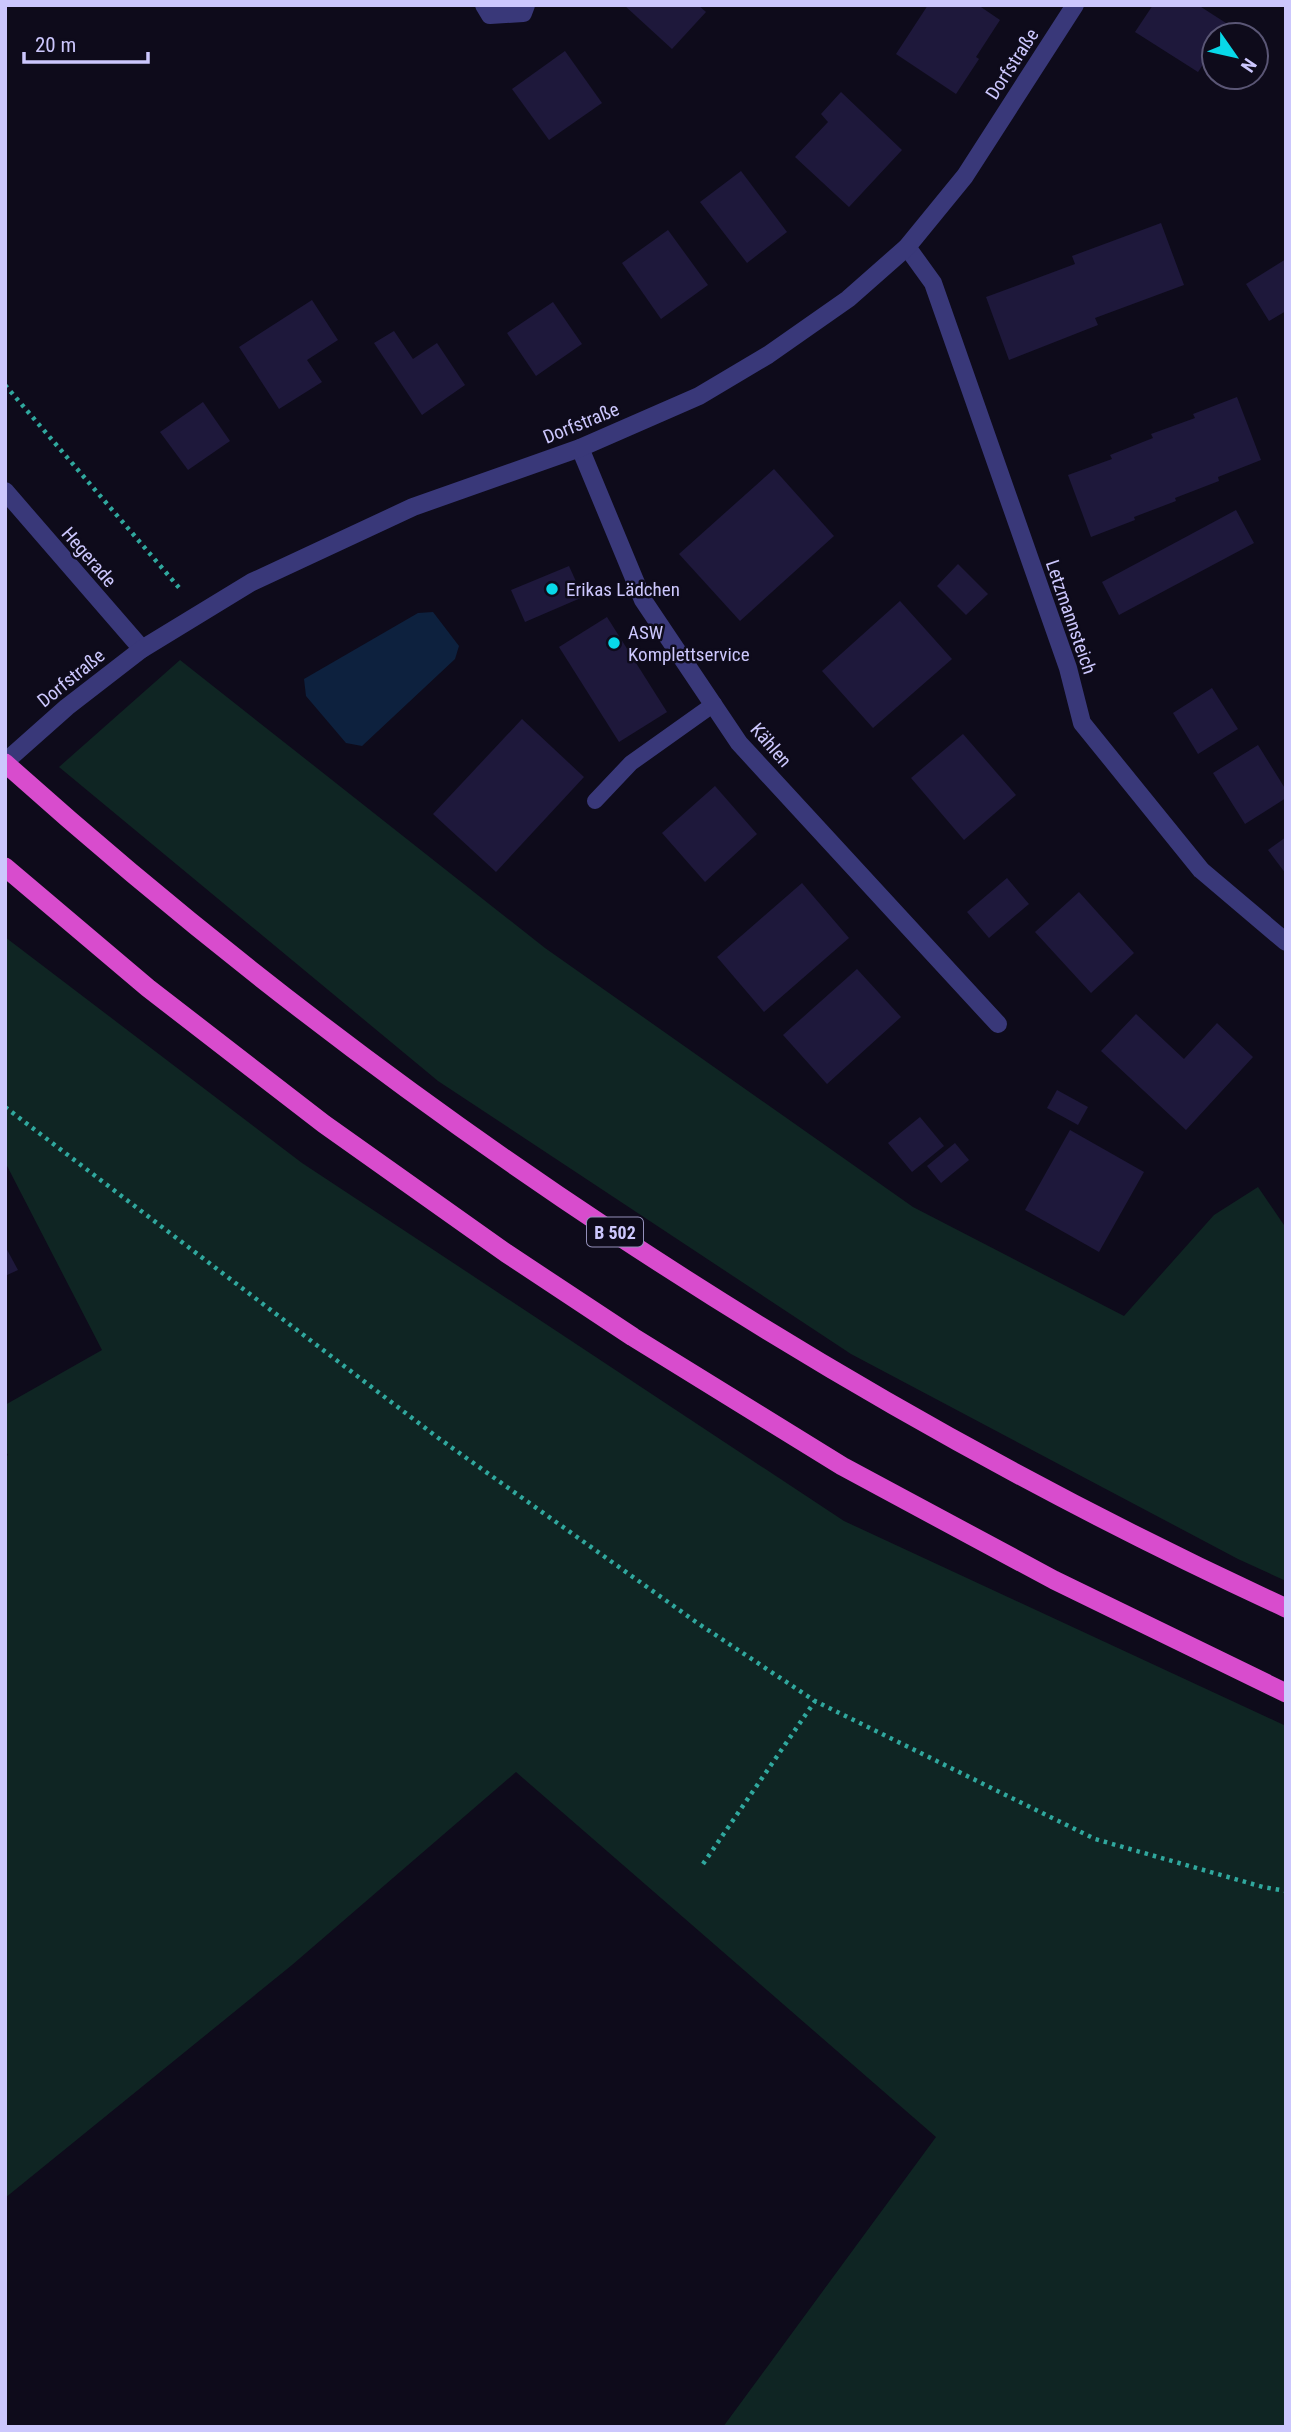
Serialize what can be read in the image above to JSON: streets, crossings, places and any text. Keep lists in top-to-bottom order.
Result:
{
  "streets": {
    "highway": ["B 502"],
    "street": [
      "Dorfstraße",
      "Hegerade",
      "Letzmannsteich",
      "Kählen"
    ]
  },
  "crossings": [
    ["Dorfstraße", "Hegerade"],
    ["Dorfstraße", "Letzmannsteich"],
    ["Dorfstraße", "Kählen"],
    ["Dorfstraße", "B 502"]
  ],
  "places": ["Erikas Lädchen", "ASW Komplettservice"],
  "scale_bar": "20 m",
  "north": "bottom right"
}
